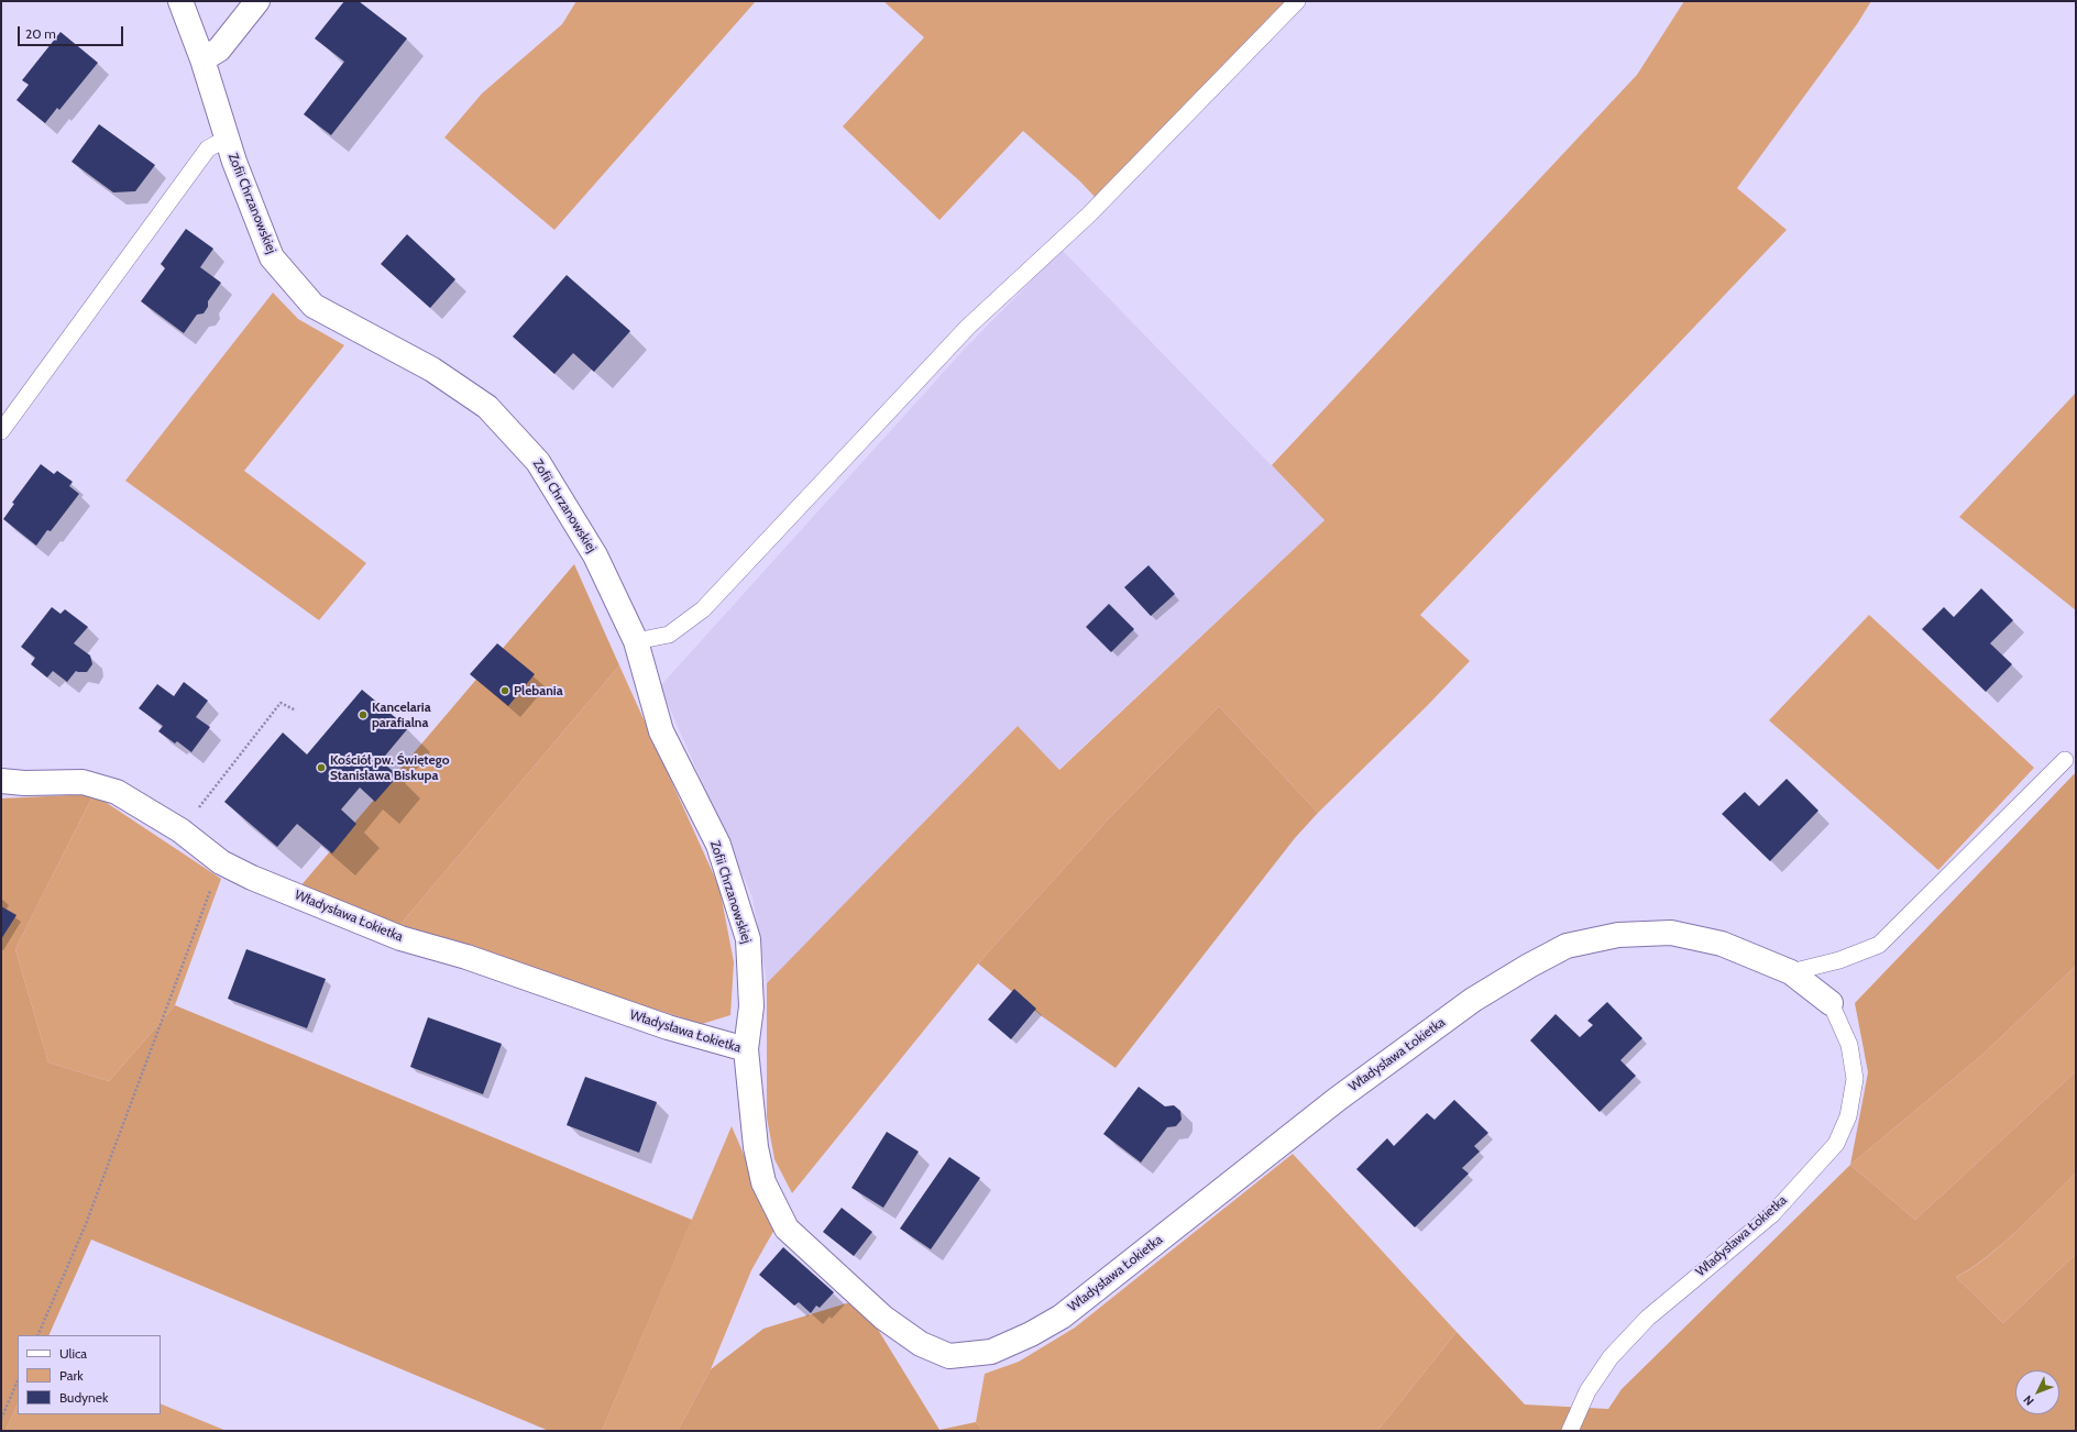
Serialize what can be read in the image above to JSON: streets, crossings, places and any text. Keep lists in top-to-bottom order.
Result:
{
  "streets": {
    "street": ["Zofii Chrzanowskiej", "Władysława Łokietka"]
  },
  "crossings": [
    ["Zofii Chrzanowskiej", "Władysława Łokietka"]
  ],
  "places": ["Plebania", "Kancelaria parafialna", "Kościół pw. Świętego Stanisława Biskupa"],
  "legend": ["Ulica", "Park", "Budynek"],
  "scale_bar": "20 m",
  "north": "bottom left"
}
